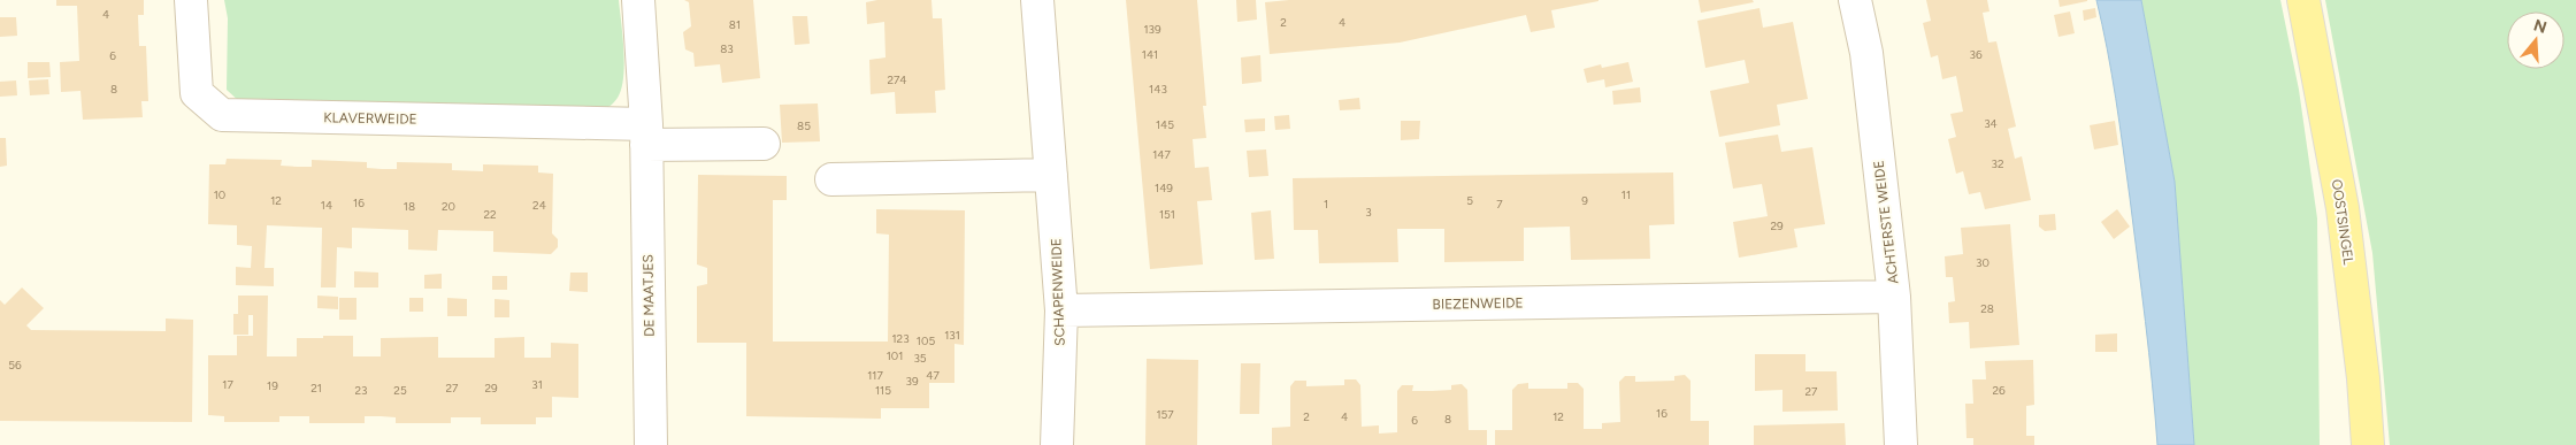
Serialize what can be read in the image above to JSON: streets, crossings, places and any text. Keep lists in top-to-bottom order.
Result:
{
  "streets": {
    "main road": ["OOSTSINGEL"],
    "street": [
      "KLAVERWEIDE",
      "ACHTERSTE WEIDE",
      "SCHAPENWEIDE",
      "DE MAATJES",
      "BIEZENWEIDE"
    ]
  },
  "crossings": [
    ["KLAVERWEIDE", "DE MAATJES"],
    ["ACHTERSTE WEIDE", "BIEZENWEIDE"],
    ["SCHAPENWEIDE", "BIEZENWEIDE"]
  ],
  "house_numbers": [
    "4",
    "2",
    "4",
    "81",
    "139",
    "83",
    "141",
    "36",
    "6",
    "274",
    "8",
    "143",
    "34",
    "145",
    "85",
    "147",
    "32",
    "149",
    "10",
    "11",
    "12",
    "5",
    "9",
    "16",
    "1",
    "7",
    "14",
    "24",
    "18",
    "20",
    "3",
    "22",
    "151",
    "29",
    "30",
    "28",
    "131",
    "123",
    "105",
    "101",
    "35",
    "56",
    "117",
    "47",
    "39",
    "17",
    "31",
    "19",
    "21",
    "27",
    "29",
    "23",
    "25",
    "115",
    "26",
    "27",
    "16",
    "157",
    "2",
    "4",
    "12",
    "8",
    "6"
  ],
  "north": "top"
}
